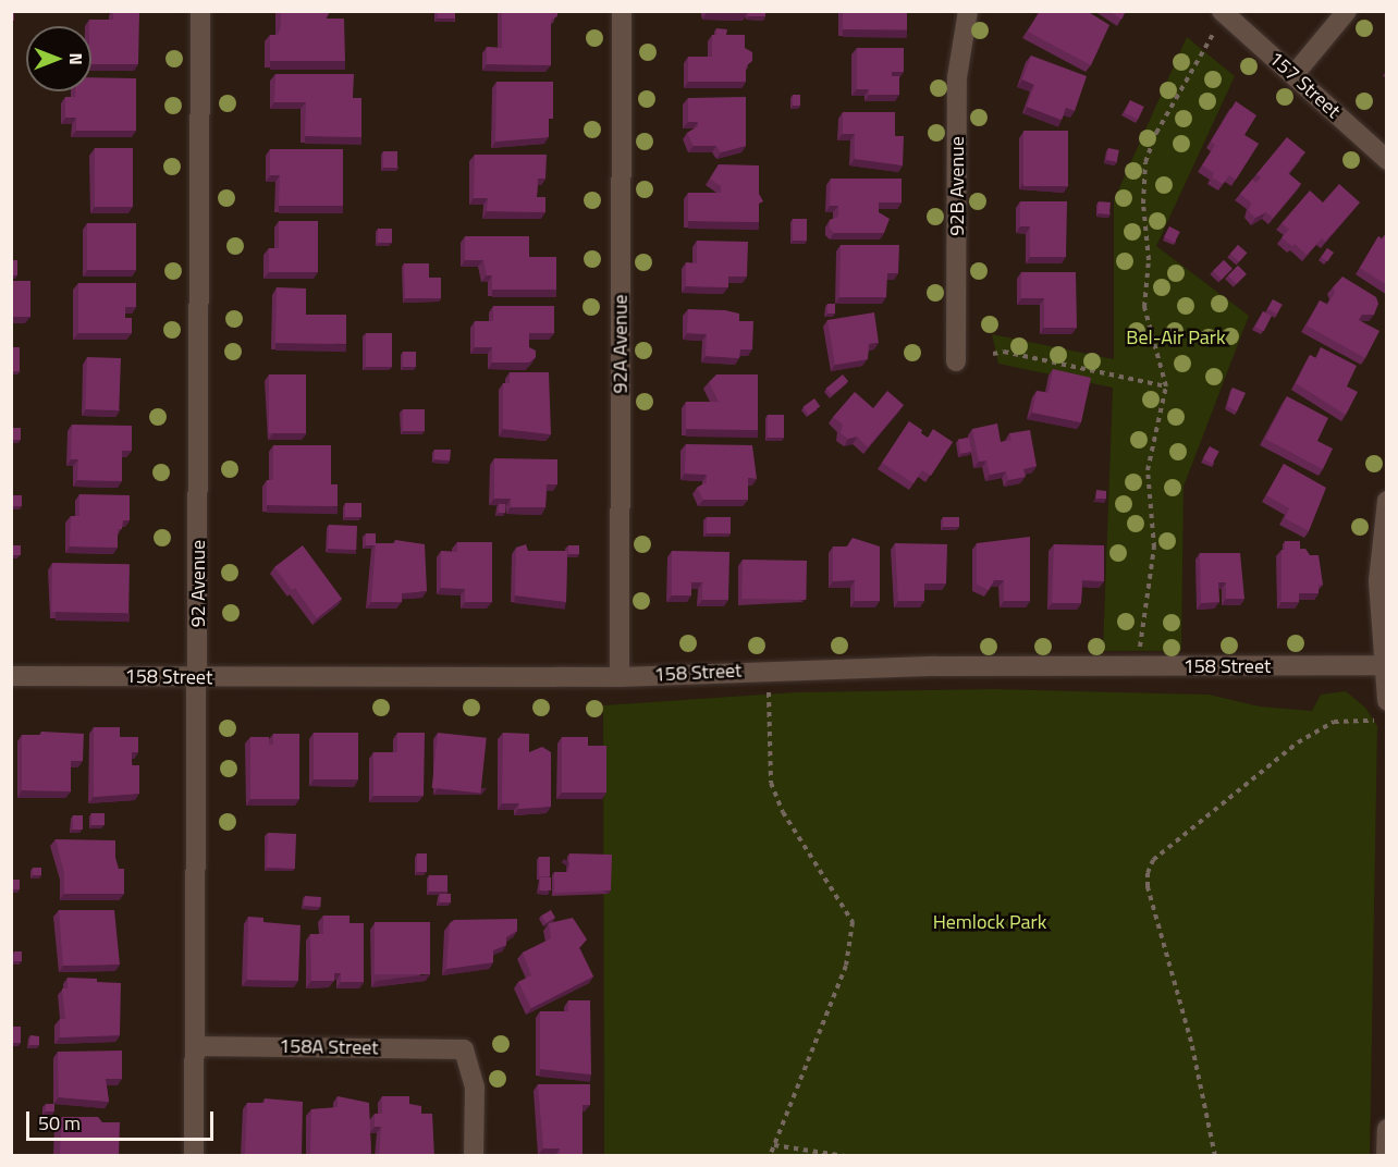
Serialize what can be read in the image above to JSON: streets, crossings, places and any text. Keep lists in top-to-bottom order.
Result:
{
  "streets": {
    "street": [
      "157 Street",
      "92B Avenue",
      "92A Avenue",
      "92 Avenue",
      "158 Street",
      "158A Street"
    ]
  },
  "crossings": [
    ["92A Avenue", "158 Street"],
    ["92 Avenue", "158 Street"],
    ["92 Avenue", "158A Street"]
  ],
  "parks": ["Bel-Air Park", "Hemlock Park"],
  "scale_bar": "50 m",
  "north": "right"
}
